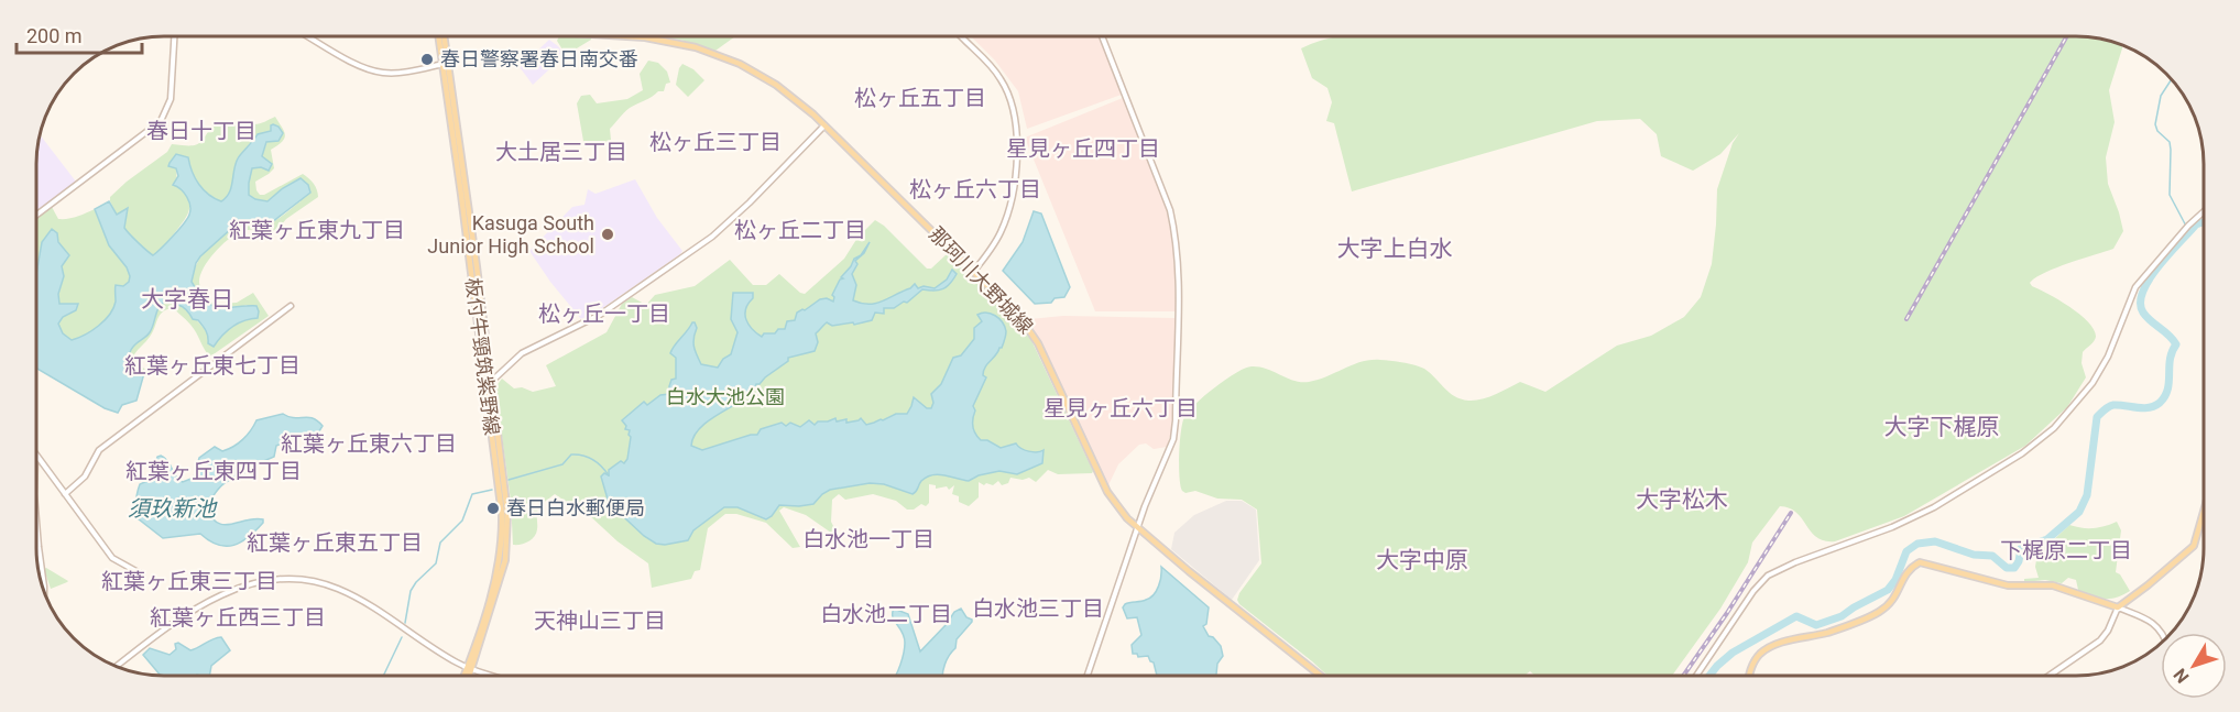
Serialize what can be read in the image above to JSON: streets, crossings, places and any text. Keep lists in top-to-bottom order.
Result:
{
  "streets": {
    "main road": ["那珂川大野城線", "板付牛頸筑紫野線"]
  },
  "districts": [
    "松ヶ丘五丁目",
    "春日十丁目",
    "松ヶ丘三丁目",
    "星見ヶ丘四丁目",
    "大土居三丁目",
    "松ヶ丘六丁目",
    "紅葉ヶ丘東九丁目",
    "松ヶ丘二丁目",
    "大字上白水",
    "大字春日",
    "松ヶ丘一丁目",
    "紅葉ヶ丘東七丁目",
    "星見ヶ丘六丁目",
    "大字下梶原",
    "紅葉ヶ丘東六丁目",
    "紅葉ヶ丘東四丁目",
    "大字松木",
    "白水池一丁目",
    "紅葉ヶ丘東五丁目",
    "下梶原二丁目",
    "大字中原",
    "紅葉ヶ丘東三丁目",
    "白水池三丁目",
    "白水池二丁目",
    "紅葉ヶ丘西三丁目",
    "天神山三丁目"
  ],
  "water": ["須玖新池"],
  "parks": ["白水大池公園"],
  "places": ["春日警察署春日南交番", "Kasuga South Junior High School", "春日白水郵便局"],
  "scale_bar": "200 m",
  "north": "bottom left"
}
